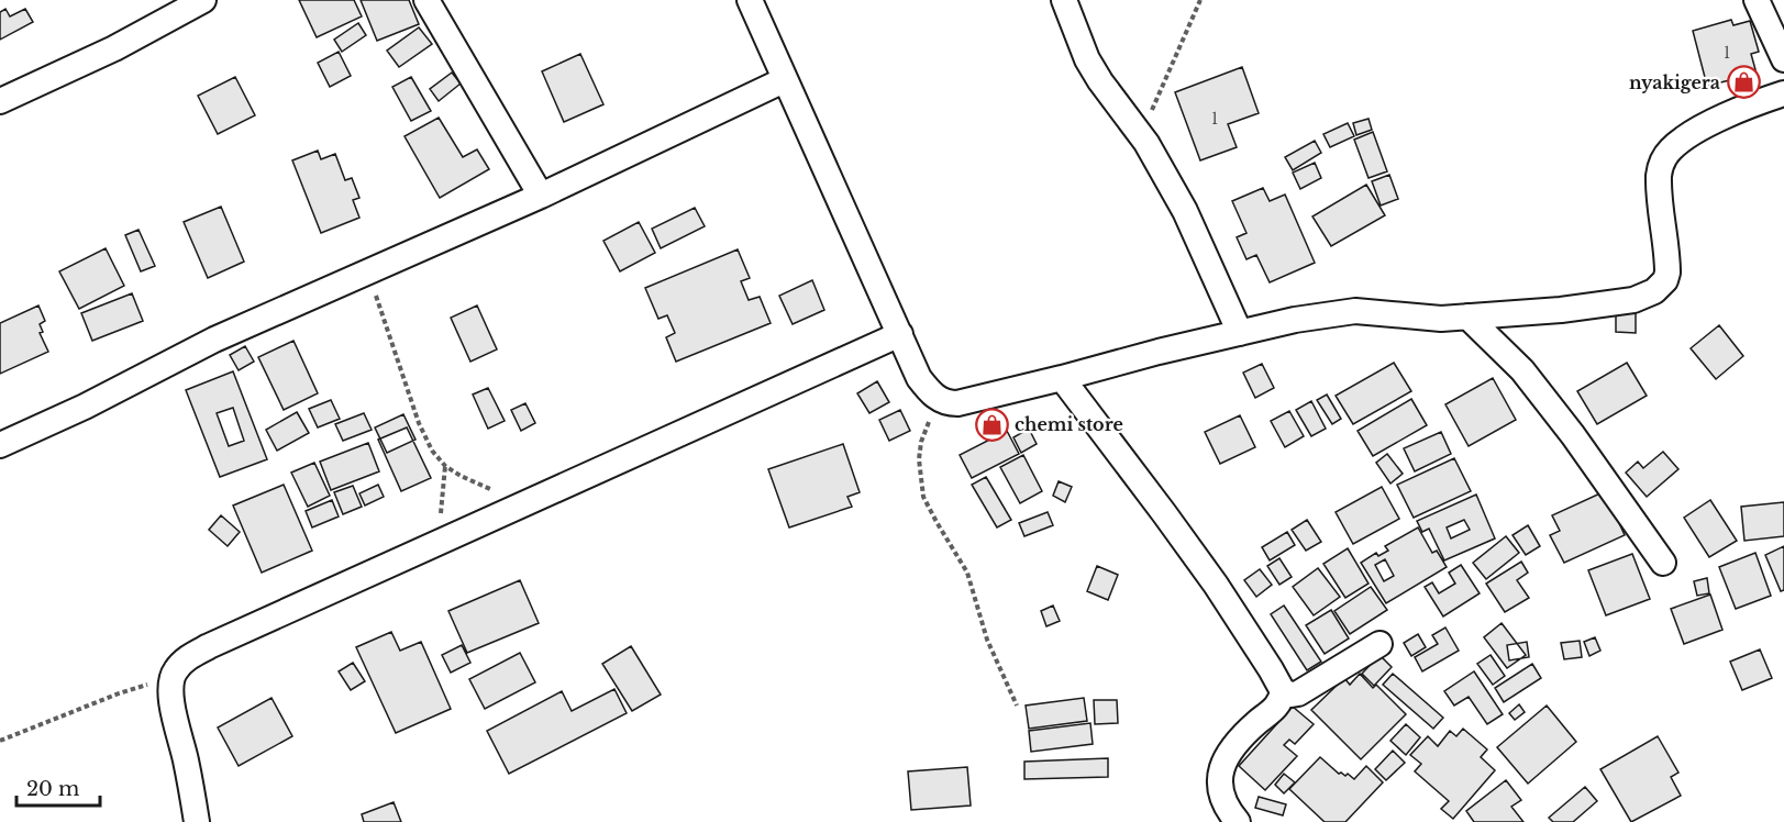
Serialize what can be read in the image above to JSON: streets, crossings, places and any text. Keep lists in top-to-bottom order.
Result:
{
  "places": {
    "shop": ["nyakigera", "chemi store"]
  },
  "house_numbers": ["1", "1"],
  "scale_bar": "20 m"
}
